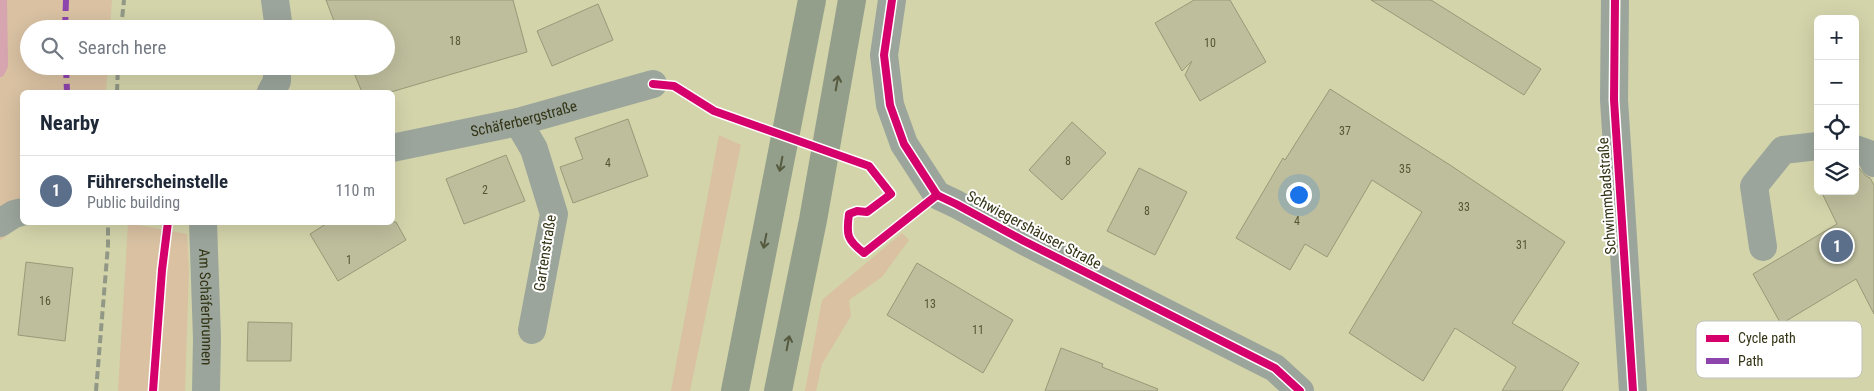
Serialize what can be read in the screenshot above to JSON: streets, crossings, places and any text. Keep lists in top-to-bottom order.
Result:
{
  "streets": {
    "street": [
      "Schäferbergstraße",
      "Schwimmbadstraße",
      "Schwiegershäuser Straße",
      "Gartenstraße",
      "Am Schäferbrunnen"
    ]
  },
  "crossings": [
    ["Schäferbergstraße", "Gartenstraße"]
  ],
  "house_numbers": [
    "18",
    "10",
    "37",
    "8",
    "4",
    "35",
    "2",
    "33",
    "8",
    "4",
    "31",
    "1",
    "16",
    "13",
    "11"
  ],
  "legend": ["Cycle path", "Path"],
  "page": {
    "map_buttons": ["+", "−"],
    "search": "Search here",
    "heading": "Nearby",
    "list": [
      {
        "mark": "1",
        "name": "Führerscheinstelle",
        "note": "Public building",
        "value": "110 m"
      }
    ],
    "pins": "1"
  }
}
